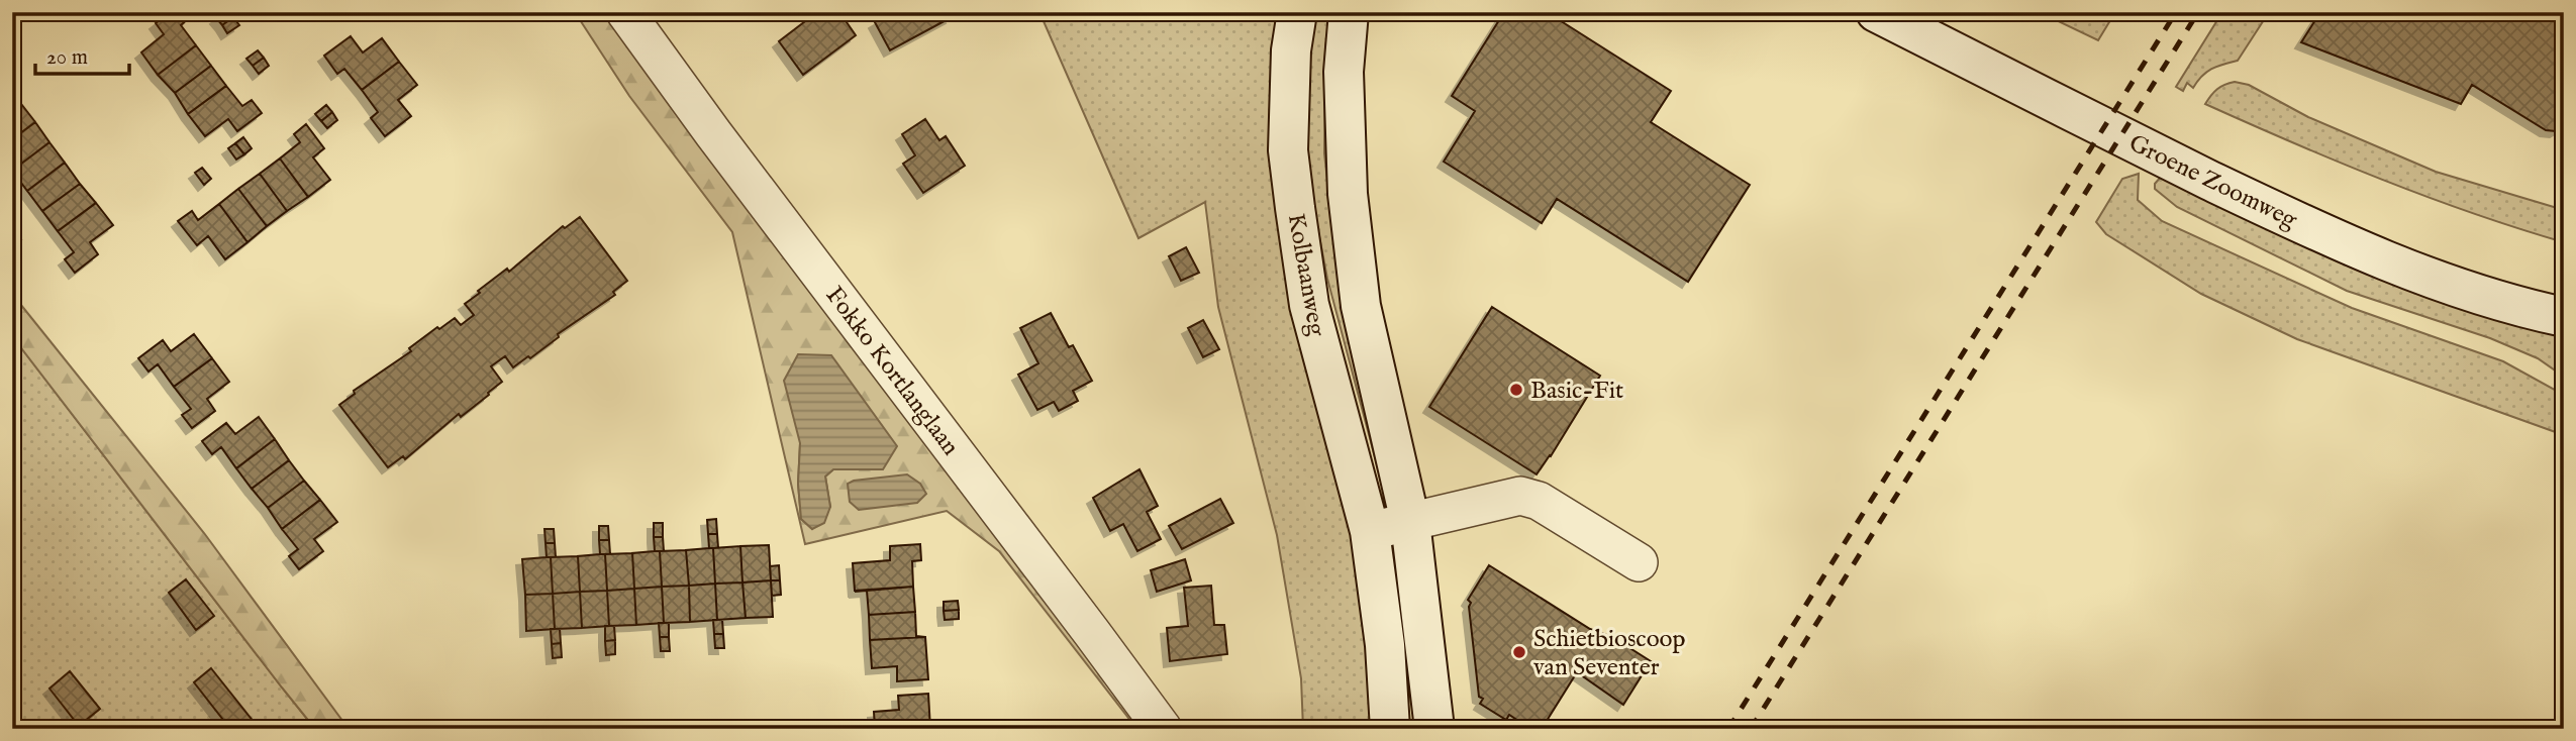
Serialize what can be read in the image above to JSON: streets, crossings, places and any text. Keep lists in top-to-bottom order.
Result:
{
  "streets": {
    "street": ["Groene Zoomweg", "Kolbaanweg", "Fokko Kortlanglaan"]
  },
  "places": ["Basic-Fit", "Schietbioscoop van Seventer"],
  "scale_bar": "20 m"
}
